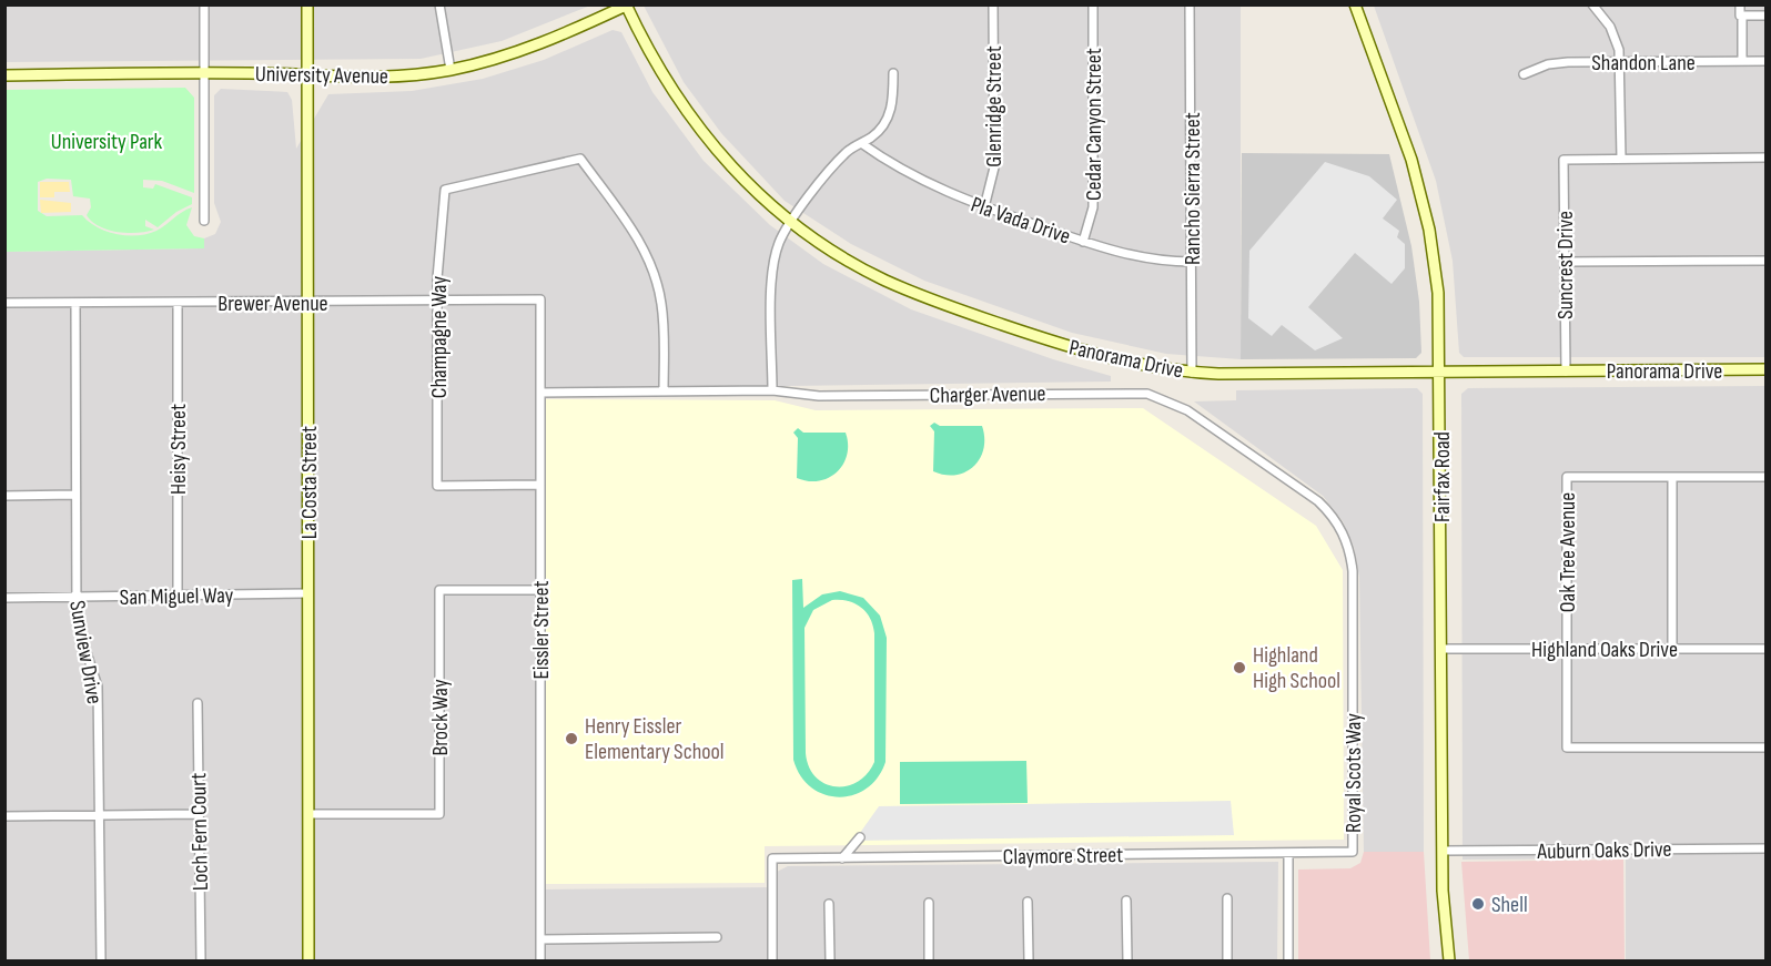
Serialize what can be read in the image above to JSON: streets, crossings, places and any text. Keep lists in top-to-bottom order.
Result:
{
  "streets": {
    "street": [
      "Shandon Lane",
      "University Avenue",
      "Glenridge Street",
      "Cedar Canyon Street",
      "Rancho Sierra Street",
      "Pla Vada Drive",
      "Suncrest Drive",
      "Brewer Avenue",
      "Champagne Way",
      "Panorama Drive",
      "Charger Avenue",
      "Heisy Street",
      "Fairfax Road",
      "La Costa Street",
      "Oak Tree Avenue",
      "San Miguel Way",
      "Eissler Street",
      "Highland Oaks Drive",
      "Sunview Drive",
      "Brock Way",
      "Royal Scots Way",
      "Loch Fern Court",
      "Auburn Oaks Drive",
      "Claymore Street"
    ]
  },
  "crossings": [
    ["University Avenue", "Panorama Drive"],
    ["University Avenue", "La Costa Street"],
    ["Glenridge Street", "Pla Vada Drive"],
    ["Cedar Canyon Street", "Pla Vada Drive"],
    ["Rancho Sierra Street", "Pla Vada Drive"],
    ["Rancho Sierra Street", "Panorama Drive"],
    ["Suncrest Drive", "Panorama Drive"],
    ["Brewer Avenue", "Champagne Way"],
    ["Brewer Avenue", "Heisy Street"],
    ["Brewer Avenue", "La Costa Street"],
    ["Brewer Avenue", "Eissler Street"],
    ["Brewer Avenue", "Sunview Drive"],
    ["Champagne Way", "Charger Avenue"],
    ["Champagne Way", "Eissler Street"],
    ["Panorama Drive", "Fairfax Road"],
    ["Charger Avenue", "Eissler Street"],
    ["Charger Avenue", "Royal Scots Way"],
    ["Heisy Street", "San Miguel Way"],
    ["Fairfax Road", "Highland Oaks Drive"],
    ["Fairfax Road", "Auburn Oaks Drive"],
    ["La Costa Street", "San Miguel Way"],
    ["La Costa Street", "Brock Way"],
    ["Oak Tree Avenue", "Highland Oaks Drive"],
    ["San Miguel Way", "Sunview Drive"],
    ["Eissler Street", "Brock Way"],
    ["Royal Scots Way", "Claymore Street"]
  ],
  "parks": ["University Park"],
  "places": ["Highland High School", "Henry Eissler Elementary School", "Shell"]
}
